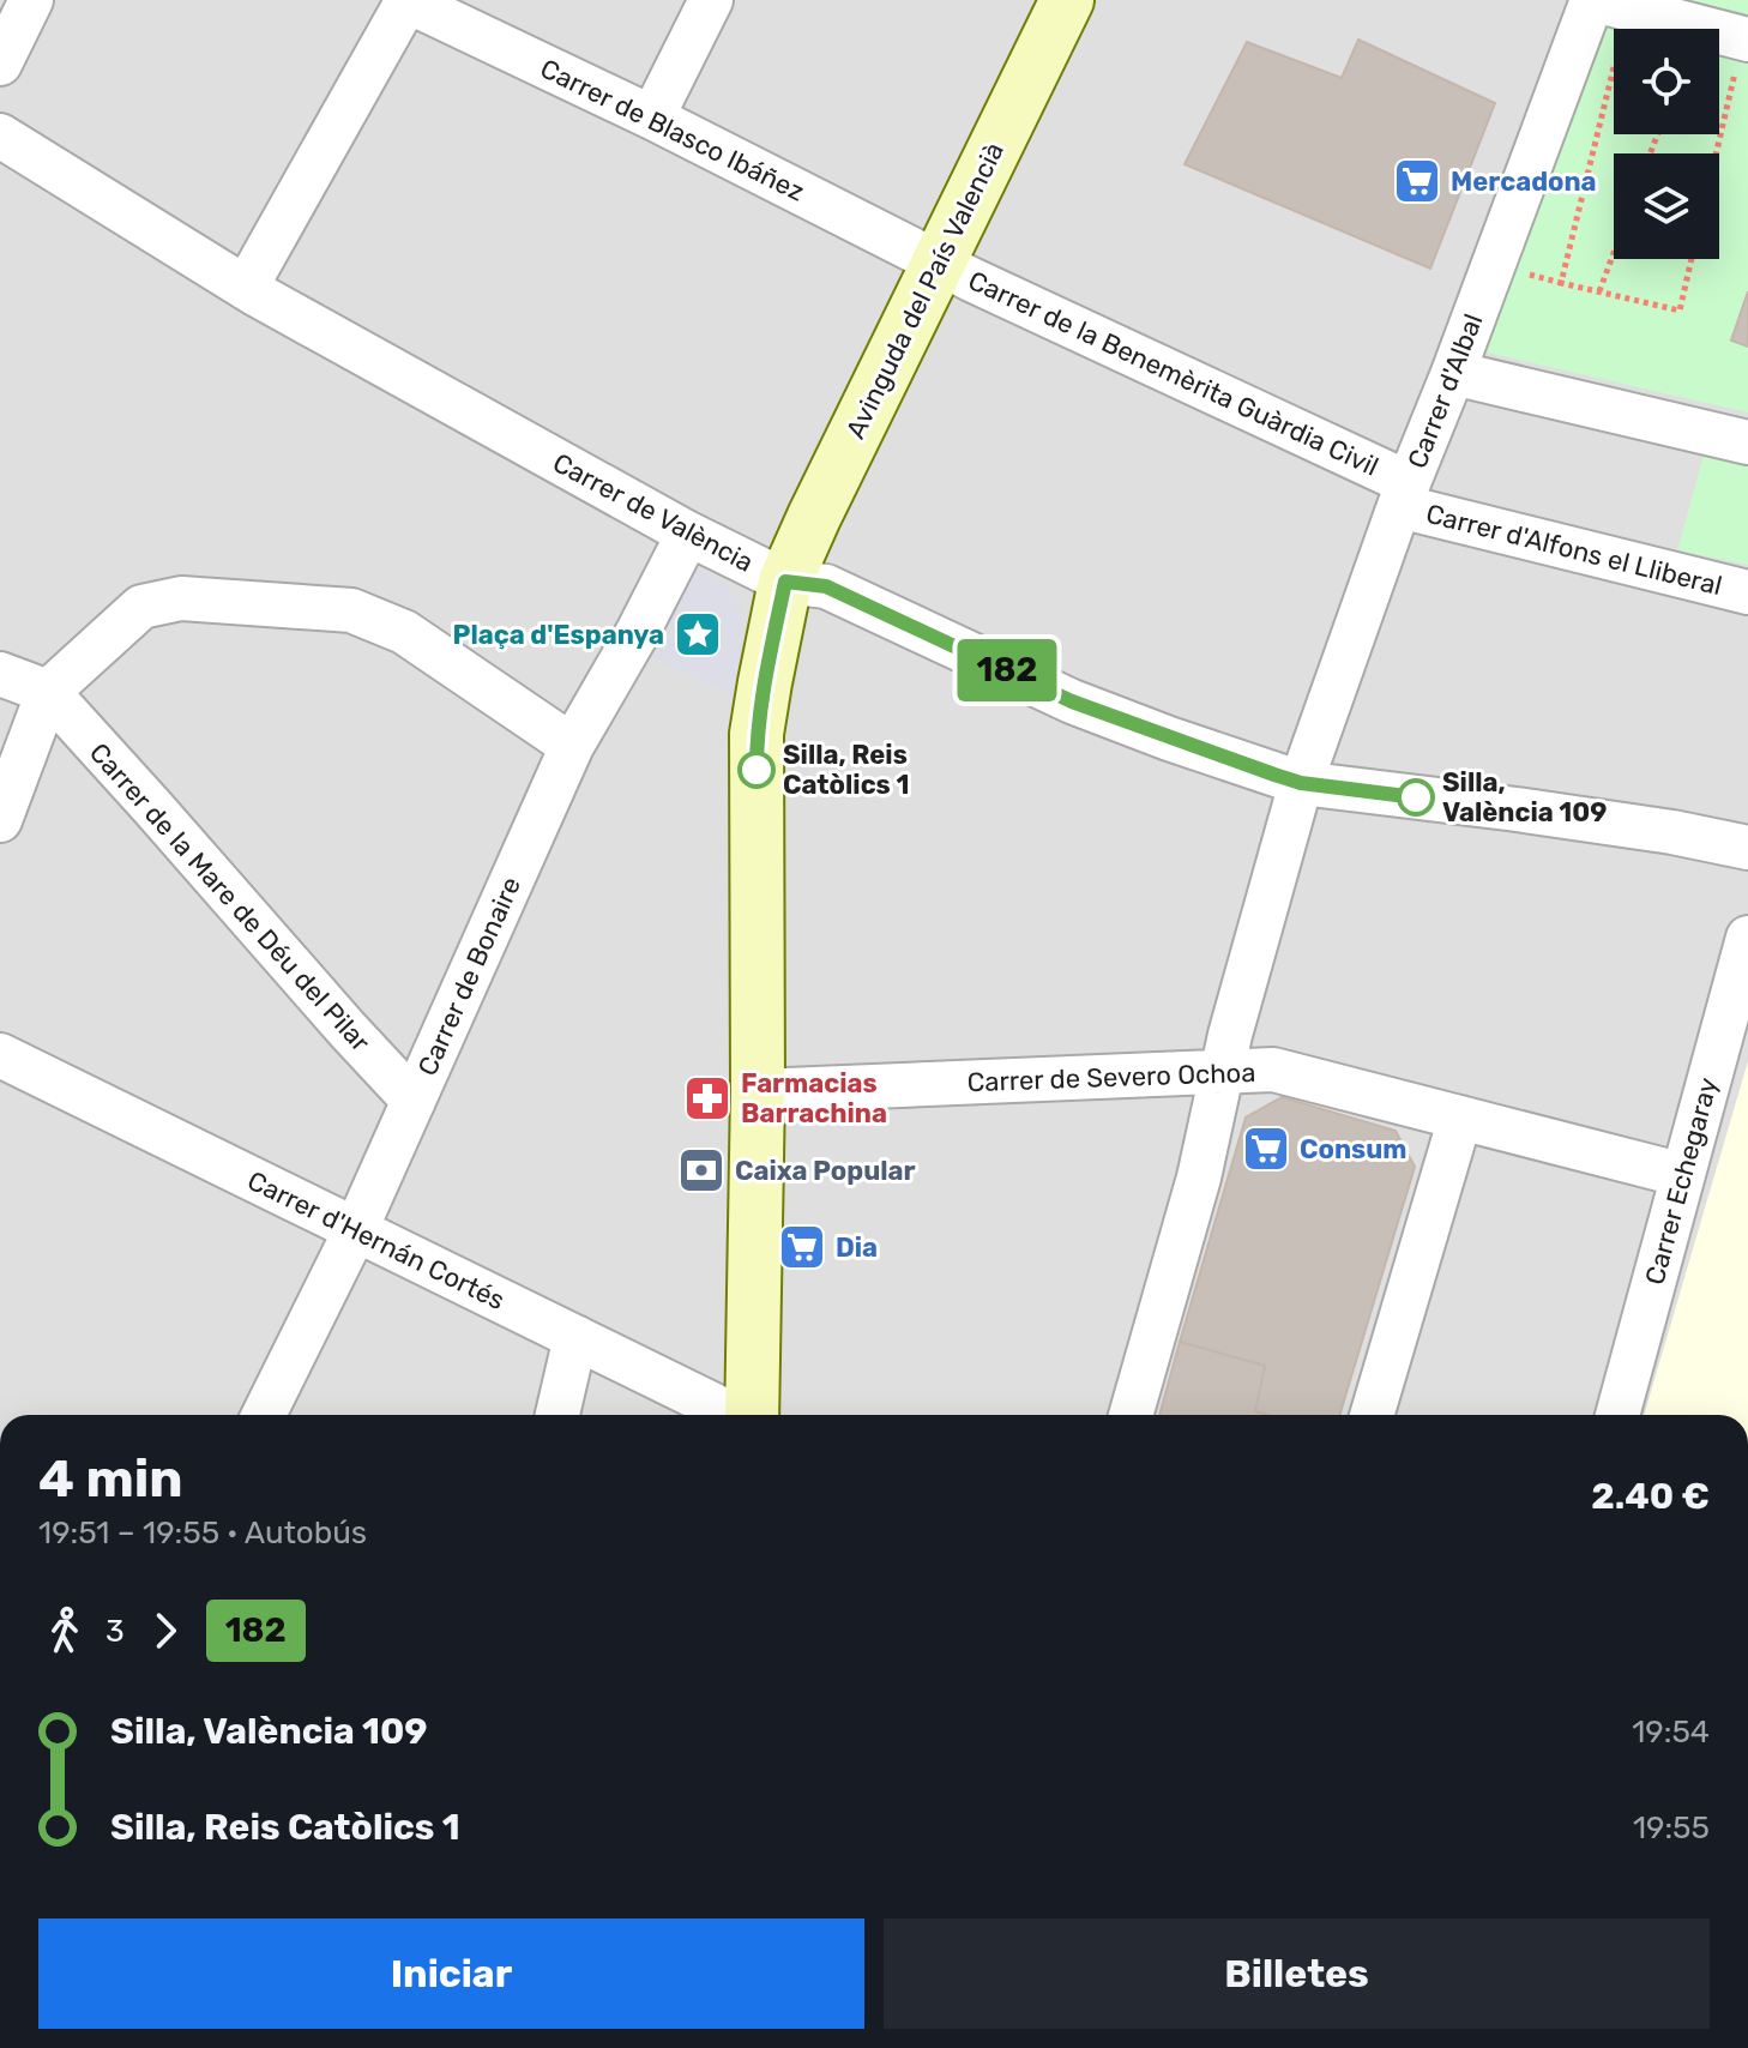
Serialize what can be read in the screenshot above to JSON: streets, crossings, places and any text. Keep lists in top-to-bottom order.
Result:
{
  "streets": {
    "street": [
      "Carrer de Blasco Ibáñez",
      "Avinguda del País Valencià",
      "Carrer de la Benemèrita Guàrdia Civil",
      "Carrer d'Albal",
      "Carrer de València",
      "Carrer d'Alfons el Lliberal",
      "Carrer de la Mare de Déu del Pilar",
      "Carrer de Bonaire",
      "Carrer de Severo Ochoa",
      "Carrer Echegaray",
      "Carrer d'Hernán Cortés"
    ]
  },
  "crossings": [
    ["Carrer de Blasco Ibáñez", "Avinguda del País Valencià"],
    ["Carrer de Blasco Ibáñez", "Carrer de la Benemèrita Guàrdia Civil"],
    ["Avinguda del País Valencià", "Carrer de la Benemèrita Guàrdia Civil"],
    ["Avinguda del País Valencià", "Carrer de València"],
    ["Avinguda del País Valencià", "Carrer de Severo Ochoa"],
    ["Carrer de la Benemèrita Guàrdia Civil", "Carrer d'Albal"],
    ["Carrer de la Benemèrita Guàrdia Civil", "Carrer d'Alfons el Lliberal"],
    ["Carrer d'Albal", "Carrer de València"],
    ["Carrer d'Albal", "Carrer d'Alfons el Lliberal"],
    ["Carrer d'Albal", "Carrer de Severo Ochoa"],
    ["Carrer de València", "Carrer de Bonaire"],
    ["Carrer de la Mare de Déu del Pilar", "Carrer de Bonaire"],
    ["Carrer de Bonaire", "Carrer d'Hernán Cortés"],
    ["Carrer de Severo Ochoa", "Carrer Echegaray"]
  ],
  "places": {
    "supermarket": ["Mercadona", "Consum", "Dia"],
    "place": ["Plaça d'Espanya"],
    "other": ["Silla, Reis Catòlics 1", "Silla, València 109"],
    "pharmacy": ["Farmacias Barrachina"],
    "bank": ["Caixa Popular"]
  },
  "lines": ["bus line 182"],
  "page": {
    "on_map": "182",
    "heading": ["4 min", "19:51 – 19:55 · Autobús", "2.40 €"],
    "legs": ["3", "182"],
    "list": [
      {
        "name": "Silla, València 109",
        "value": "19:54"
      },
      {
        "name": "Silla, Reis Catòlics 1",
        "value": "19:55"
      }
    ],
    "buttons": ["Iniciar", "Billetes"]
  }
}
